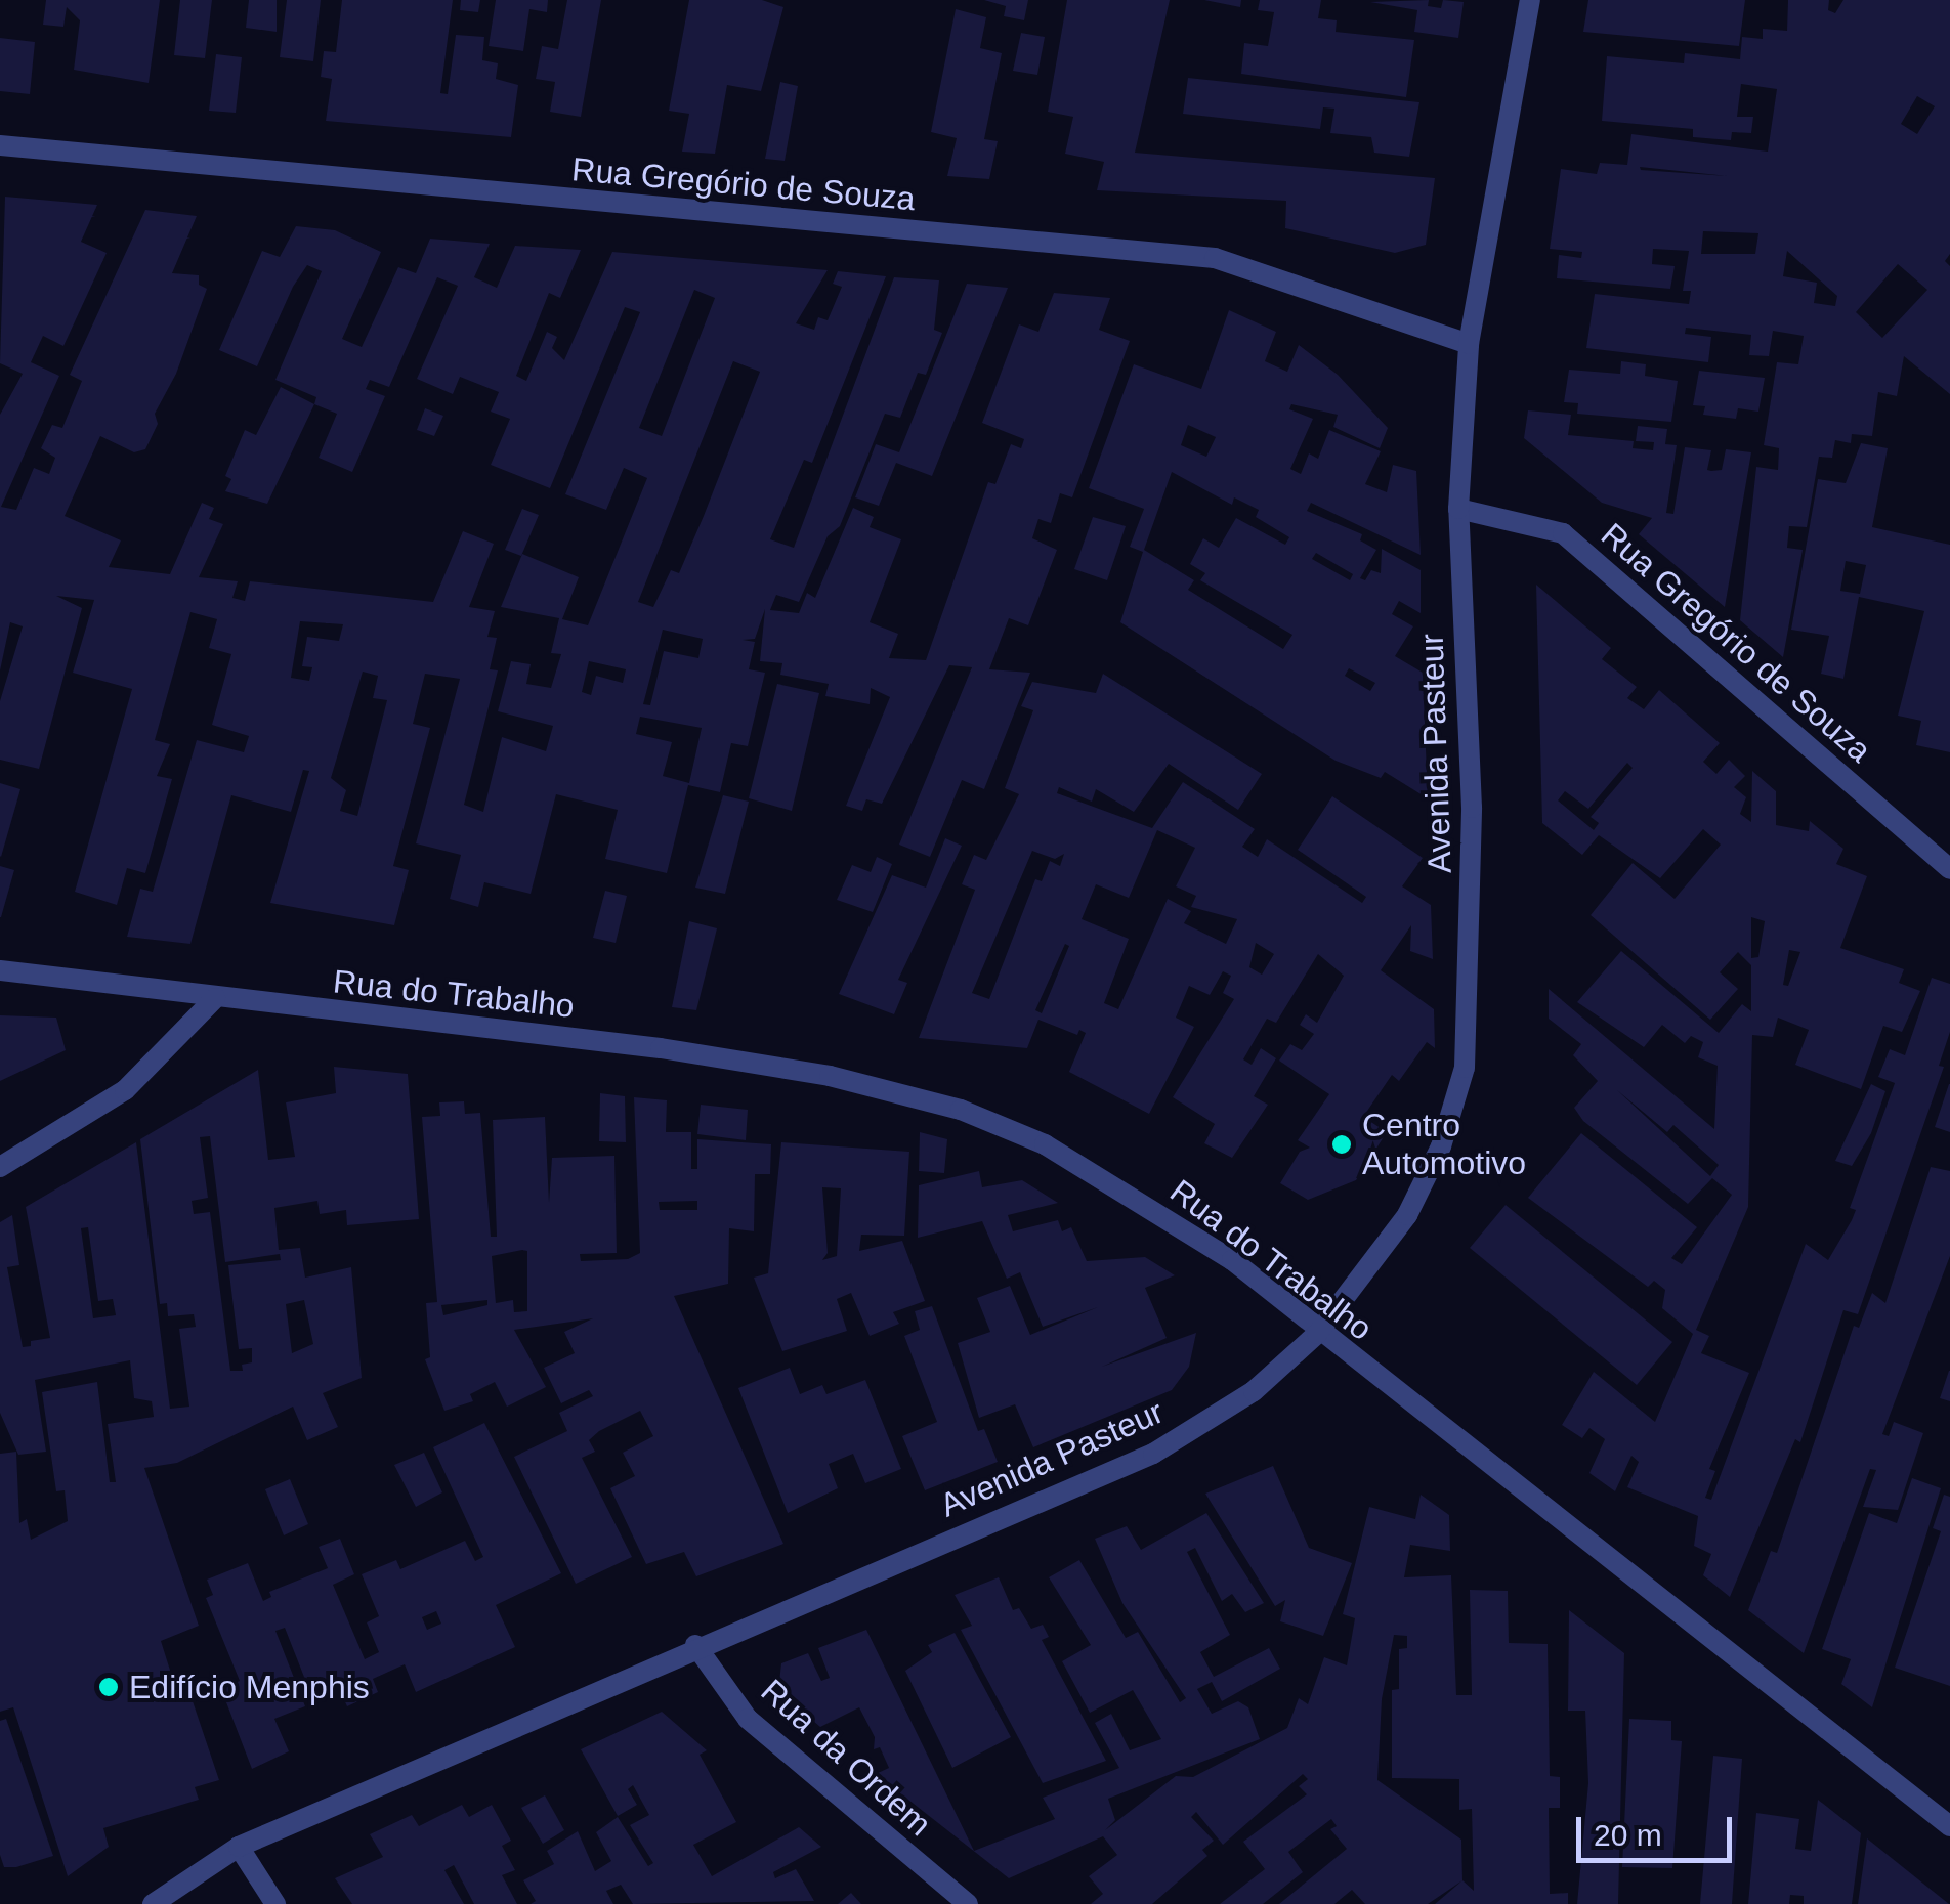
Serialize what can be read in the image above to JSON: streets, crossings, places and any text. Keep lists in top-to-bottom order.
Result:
{
  "streets": {
    "street": [
      "Rua Gregório de Souza",
      "Avenida Pasteur",
      "Rua do Trabalho",
      "Rua da Ordem"
    ]
  },
  "crossings": [
    ["Rua Gregório de Souza", "Avenida Pasteur"],
    ["Avenida Pasteur", "Rua do Trabalho"],
    ["Avenida Pasteur", "Rua da Ordem"]
  ],
  "places": ["Centro Automotivo", "Edifício Menphis"],
  "scale_bar": "20 m"
}
